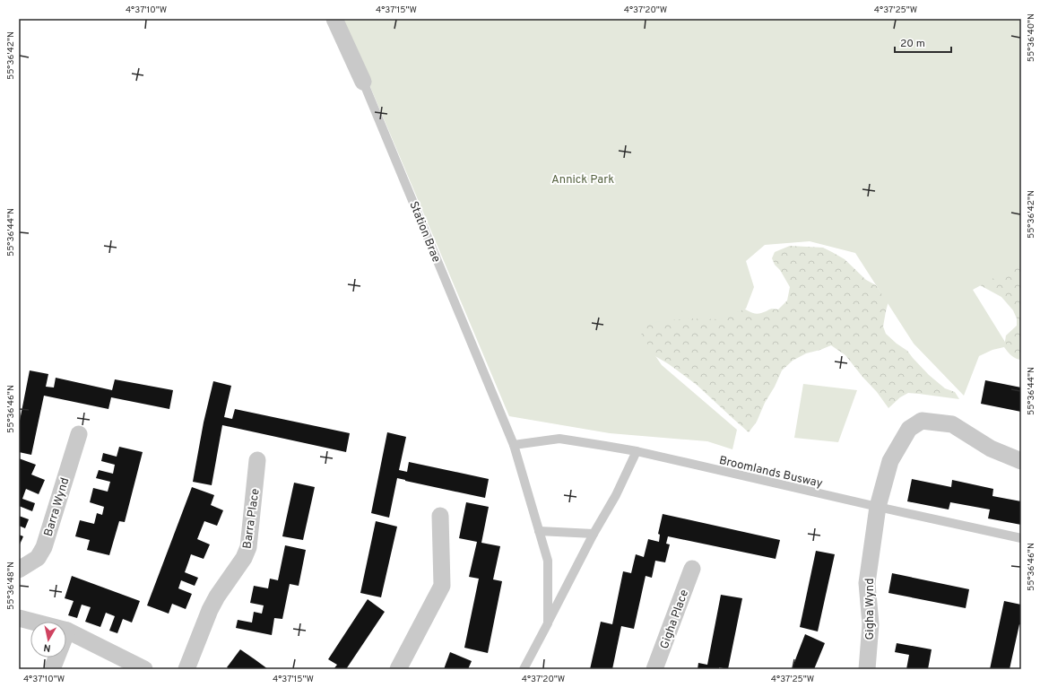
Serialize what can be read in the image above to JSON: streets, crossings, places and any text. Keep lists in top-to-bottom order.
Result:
{
  "streets": {
    "street": [
      "Station Brae",
      "Barra Wynd",
      "Barra Place",
      "Gigha Wynd",
      "Gigha Place"
    ],
    "lane": ["Broomlands Busway"]
  },
  "crossings": [
    ["Station Brae", "Broomlands Busway"],
    ["Broomlands Busway", "Gigha Wynd"]
  ],
  "parks": ["Annick Park"],
  "scale_bar": "20 m",
  "north": "bottom",
  "coordinates": [
    "4°37'10\"W",
    "4°37'15\"W",
    "4°37'20\"W",
    "4°37'25\"W",
    "55°36'40\"N",
    "55°36'42\"N",
    "55°36'44\"N",
    "55°36'46\"N",
    "55°36'48\"N"
  ]
}
